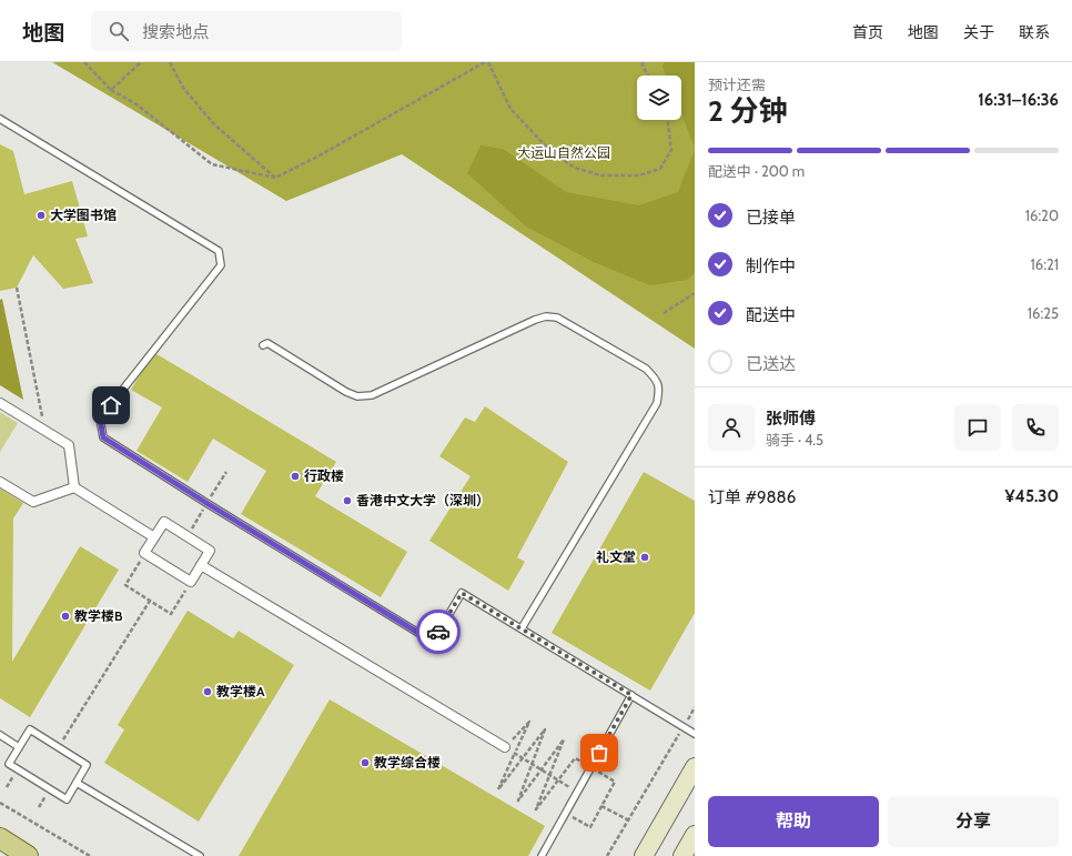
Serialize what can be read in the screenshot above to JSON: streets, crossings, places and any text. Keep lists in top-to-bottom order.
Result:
{
  "parks": ["大运山自然公园"],
  "places": [
    "大学图书馆",
    "行政楼",
    "香港中文大学（深圳）",
    "礼文堂",
    "教学楼B",
    "教学楼A",
    "教学综合楼"
  ],
  "page": {
    "header": "地图",
    "search": "搜索地点",
    "nav": [
      "首页",
      "地图",
      "关于",
      "联系"
    ],
    "heading": ["2 分钟", "预计还需", "16:31–16:36"],
    "panel": [
      "张师傅",
      "骑手 · 4.5",
      "订单 #9886",
      "¥45.30"
    ],
    "bar": "配送中 · 200 m",
    "list": [
      ["已接单", "16:20"],
      ["制作中", "16:21"],
      ["配送中", "16:25"],
      "已送达"
    ],
    "buttons": ["帮助", "分享"]
  }
}
